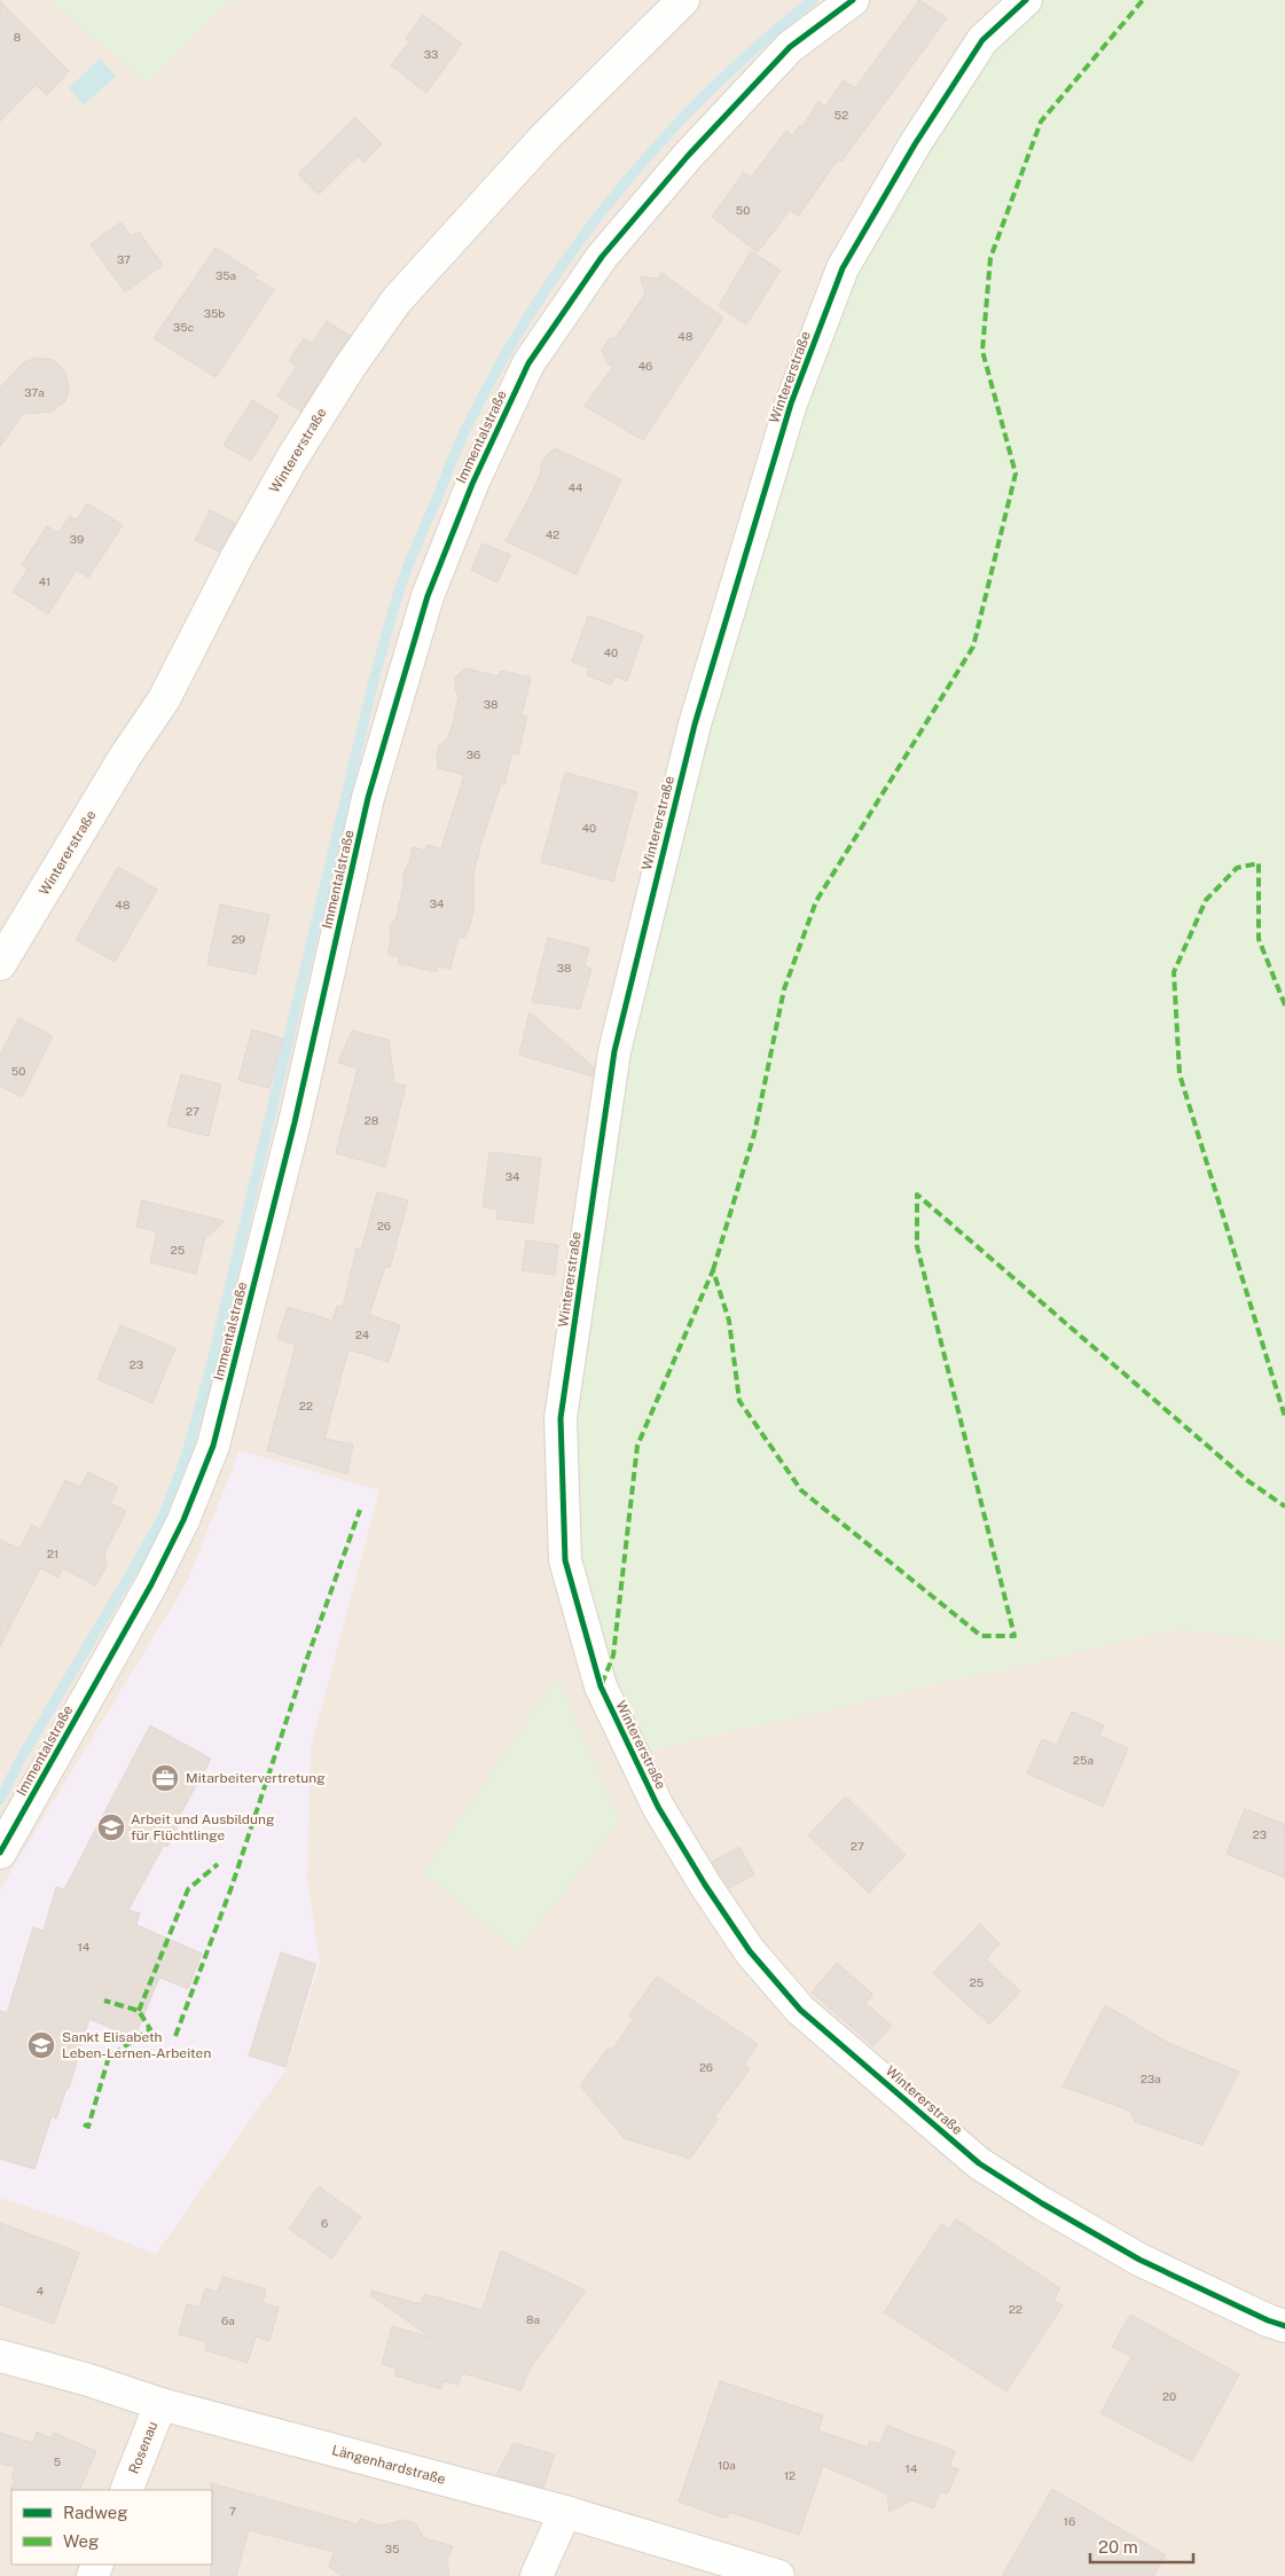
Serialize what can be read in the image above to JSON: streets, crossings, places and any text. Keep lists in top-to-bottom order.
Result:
{
  "streets": {
    "street": [
      "Wintererstraße",
      "Immentalstraße",
      "Rosenau",
      "Längenhardstraße"
    ]
  },
  "crossings": [
    ["Rosenau", "Längenhardstraße"]
  ],
  "places": {
    "office": ["Mitarbeitervertretung"],
    "school or university": ["Arbeit und Ausbildung für Flüchtlinge", "Sankt Elisabeth Leben-Lernen-Arbeiten"]
  },
  "house_numbers": [
    "8",
    "33",
    "52",
    "50",
    "37",
    "35a",
    "35b",
    "35c",
    "48",
    "46",
    "37a",
    "44",
    "42",
    "39",
    "41",
    "40",
    "38",
    "36",
    "40",
    "34",
    "48",
    "29",
    "38",
    "50",
    "27",
    "28",
    "34",
    "26",
    "25",
    "24",
    "23",
    "22",
    "21",
    "25a",
    "23",
    "27",
    "14",
    "25",
    "26",
    "23a",
    "6",
    "4",
    "22",
    "8a",
    "6a",
    "20",
    "5",
    "10a",
    "14",
    "12",
    "7",
    "16",
    "35"
  ],
  "legend": ["Radweg", "Weg"],
  "scale_bar": "20 m"
}
